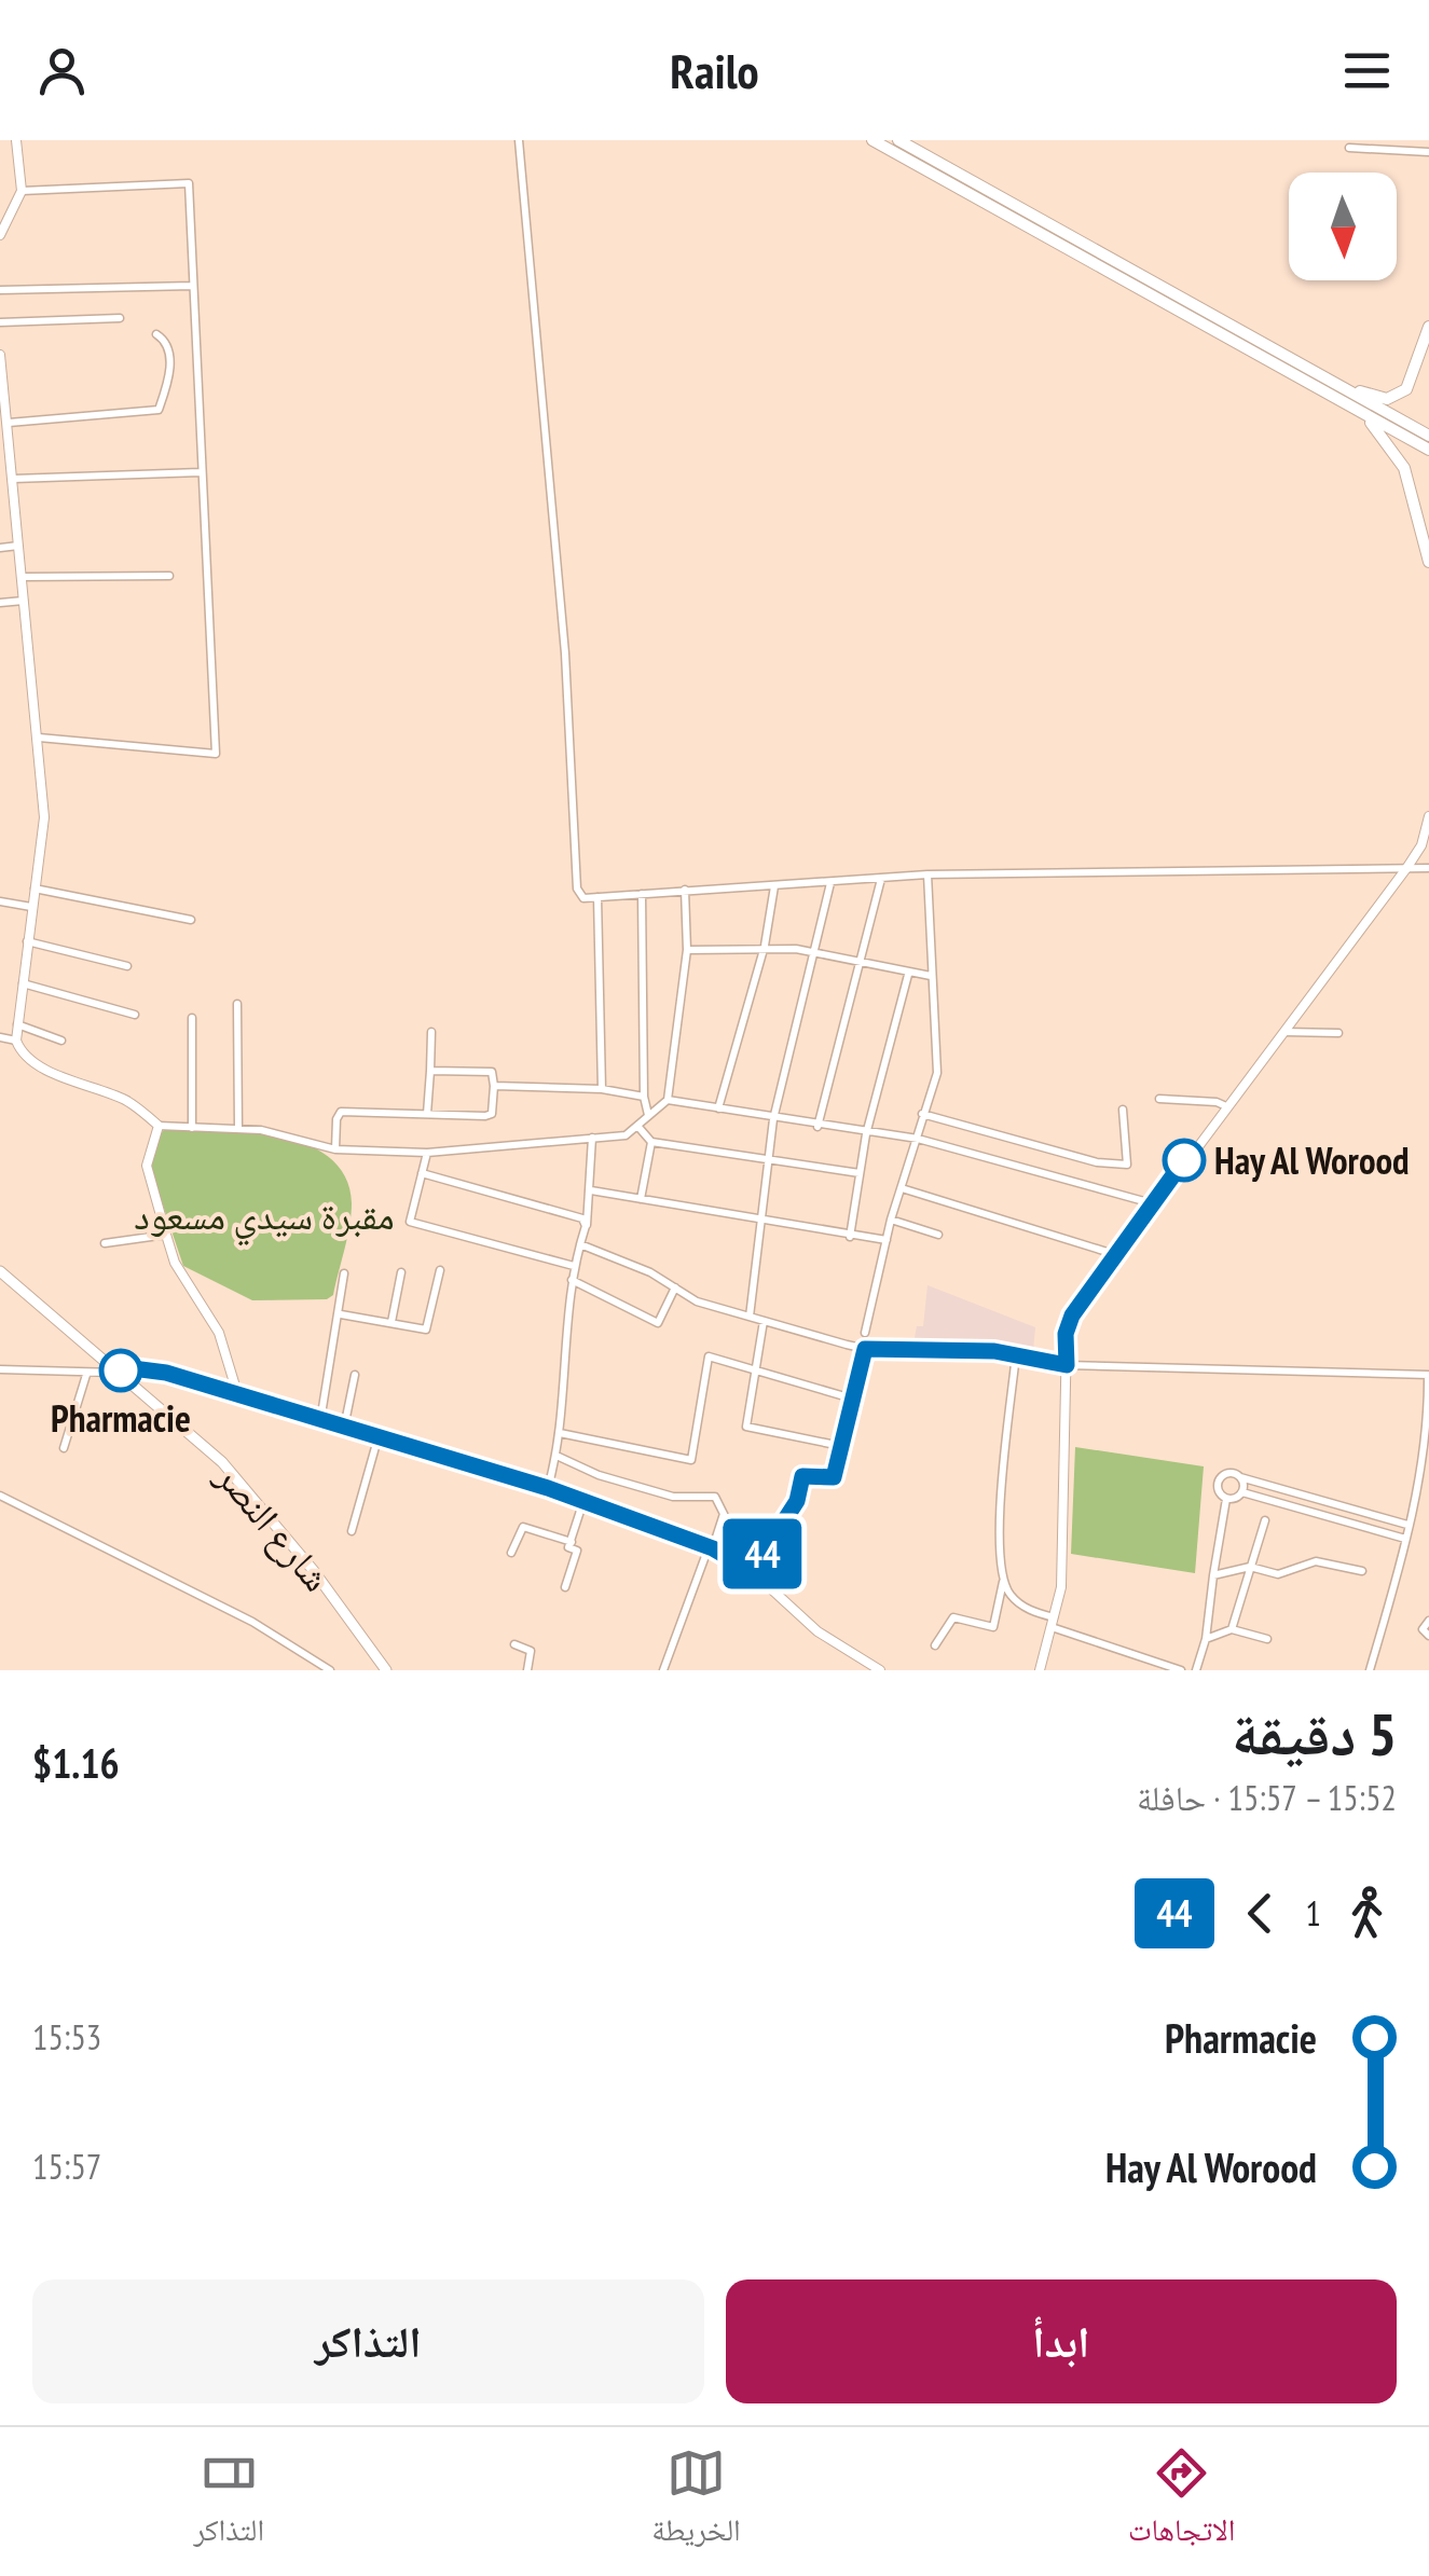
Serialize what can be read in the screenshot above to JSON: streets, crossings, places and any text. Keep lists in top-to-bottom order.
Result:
{
  "streets": {
    "main road": ["شارع النصر"]
  },
  "parks": ["مقبرة سيدي مسعود"],
  "places": ["Hay Al Worood", "Pharmacie"],
  "lines": ["bus line 44"],
  "north": "bottom",
  "page": {
    "header": "Railo",
    "on_map": "44",
    "heading": ["5 دقيقة", "15:52 – 15:57 · حافلة", "$1.16"],
    "legs": ["1", "44"],
    "list": [
      {
        "name": "Pharmacie",
        "value": "15:53"
      },
      {
        "name": "Hay Al Worood",
        "value": "15:57"
      }
    ],
    "buttons": ["ابدأ", "التذاكر"],
    "tabs": ["الاتجاهات", "الخريطة", "التذاكر"]
  }
}
